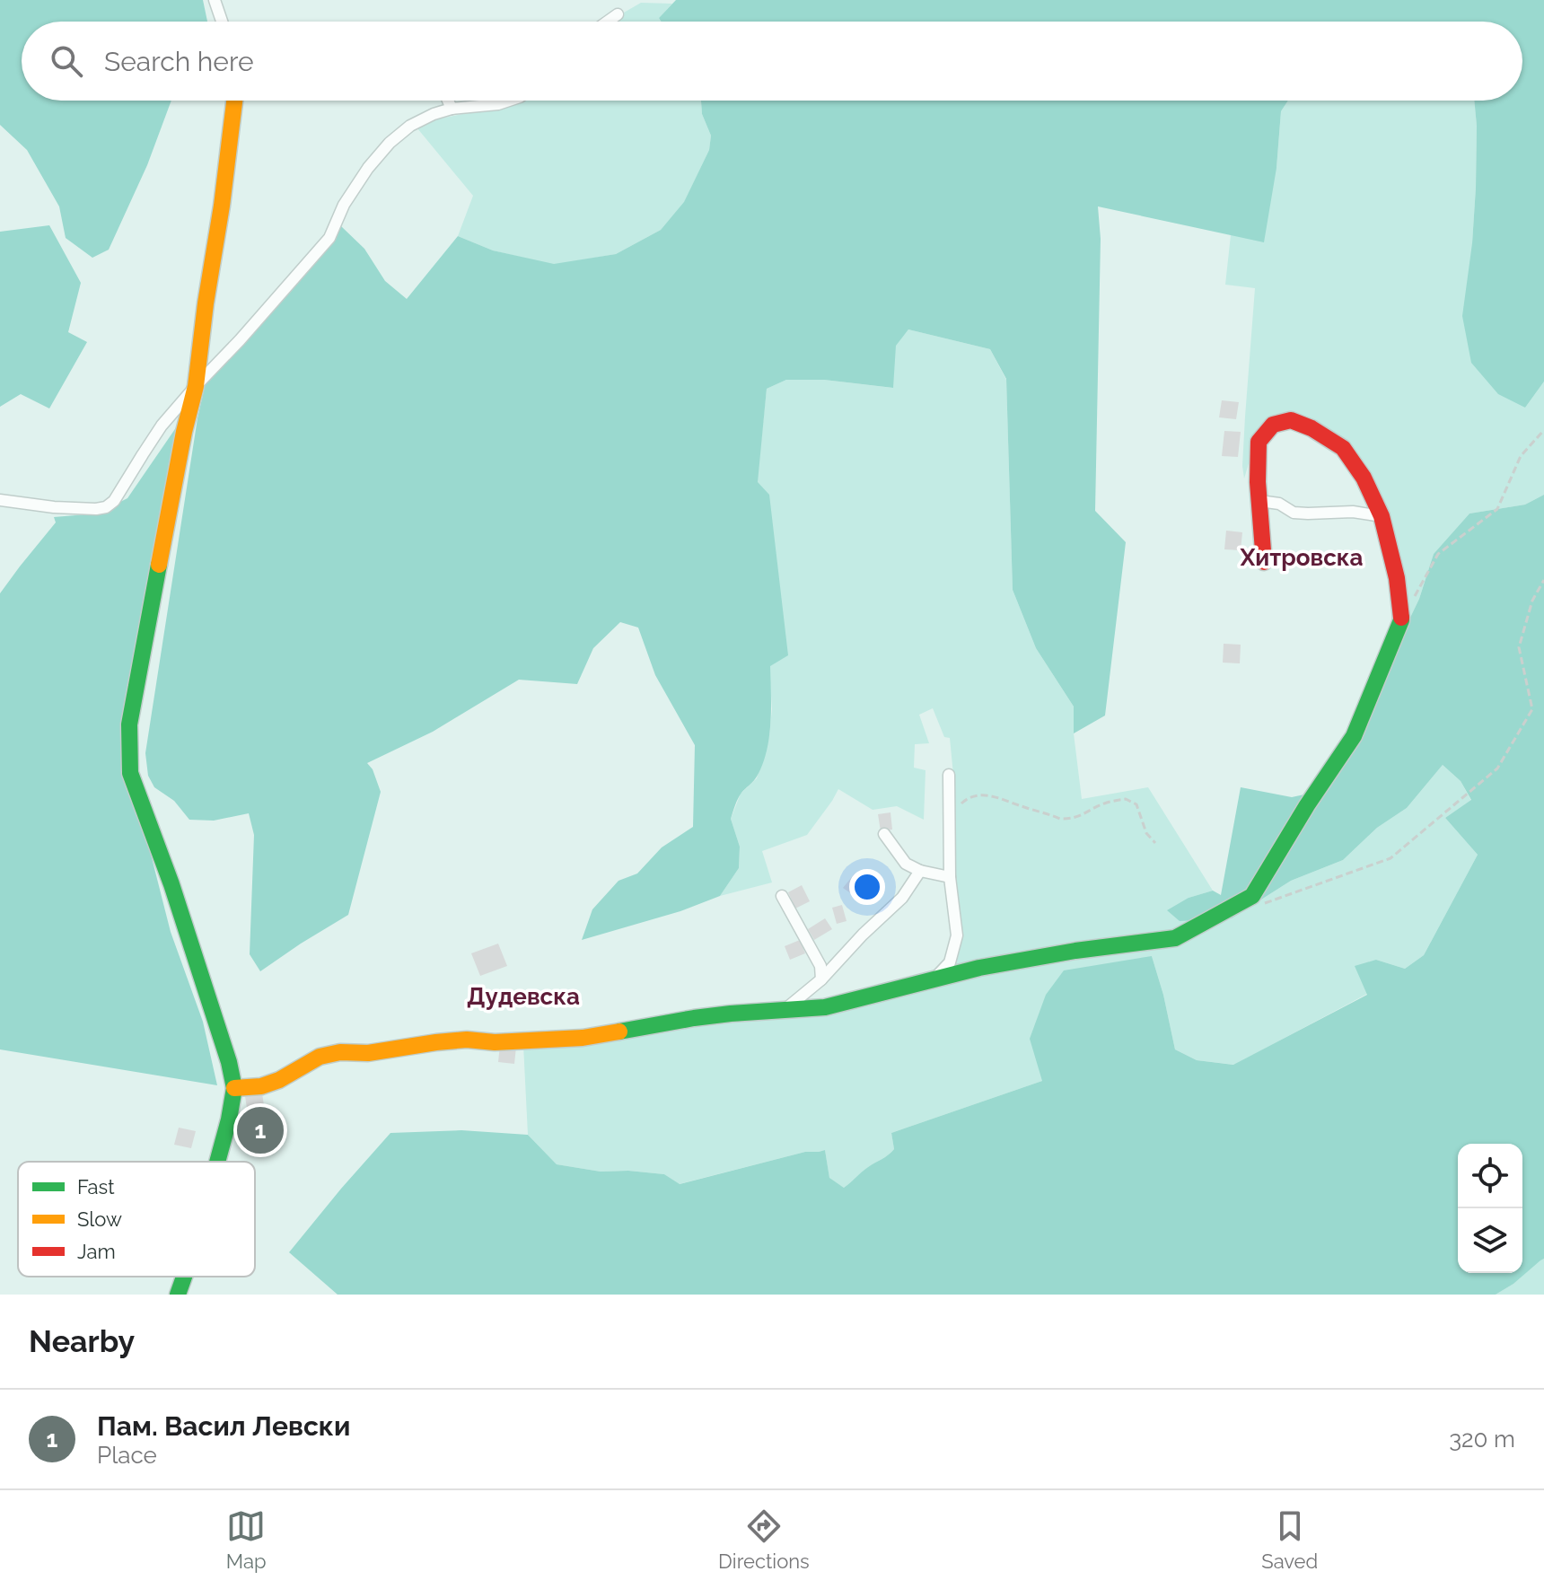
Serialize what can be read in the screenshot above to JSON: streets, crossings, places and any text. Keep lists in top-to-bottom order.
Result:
{
  "districts": ["Хитровска", "Дудевска"],
  "legend": ["Fast", "Slow", "Jam"],
  "page": {
    "search": "Search here",
    "pins": "1",
    "heading": "Nearby",
    "list": [
      {
        "mark": "1",
        "name": "Пам. Васил Левски",
        "note": "Place",
        "value": "320 m"
      }
    ],
    "nav": ["Map", "Directions", "Saved"]
  }
}
